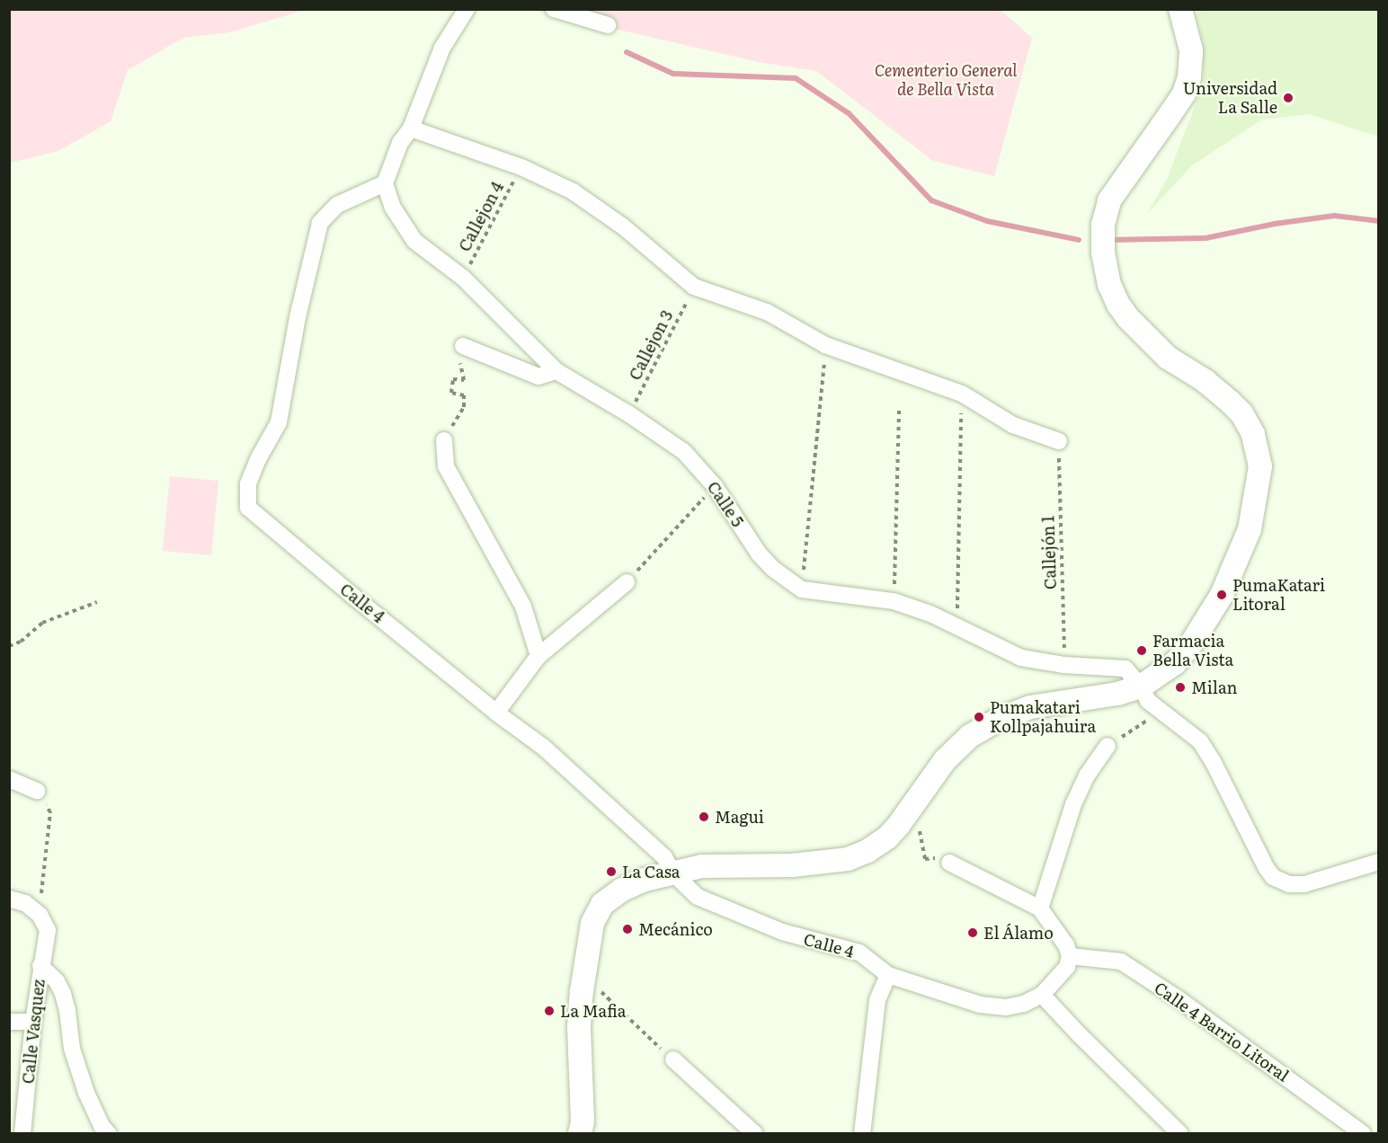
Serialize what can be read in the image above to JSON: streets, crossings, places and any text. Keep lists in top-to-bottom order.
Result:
{
  "streets": {
    "street": [
      "Calle 5",
      "Calle 4",
      "Calle Vasquez",
      "Calle 4 Barrio Litoral"
    ],
    "path": ["Callejon 4", "Callejon 3", "Callejón 1"]
  },
  "crossings": [
    ["Callejon 4", "Calle 5"],
    ["Callejon 3", "Calle 5"],
    ["Calle 5", "Callejón 1"],
    ["Calle 5", "Calle 4"],
    ["Calle 4", "Calle 4 Barrio Litoral"]
  ],
  "parks": ["Cementerio General de Bella Vista"],
  "places": [
    "Universidad La Salle",
    "PumaKatari Litoral",
    "Farmacia Bella Vista",
    "Milan",
    "Pumakatari Kollpajahuira",
    "Magui",
    "La Casa",
    "Mecánico",
    "El Álamo",
    "La Mafia"
  ]
}
